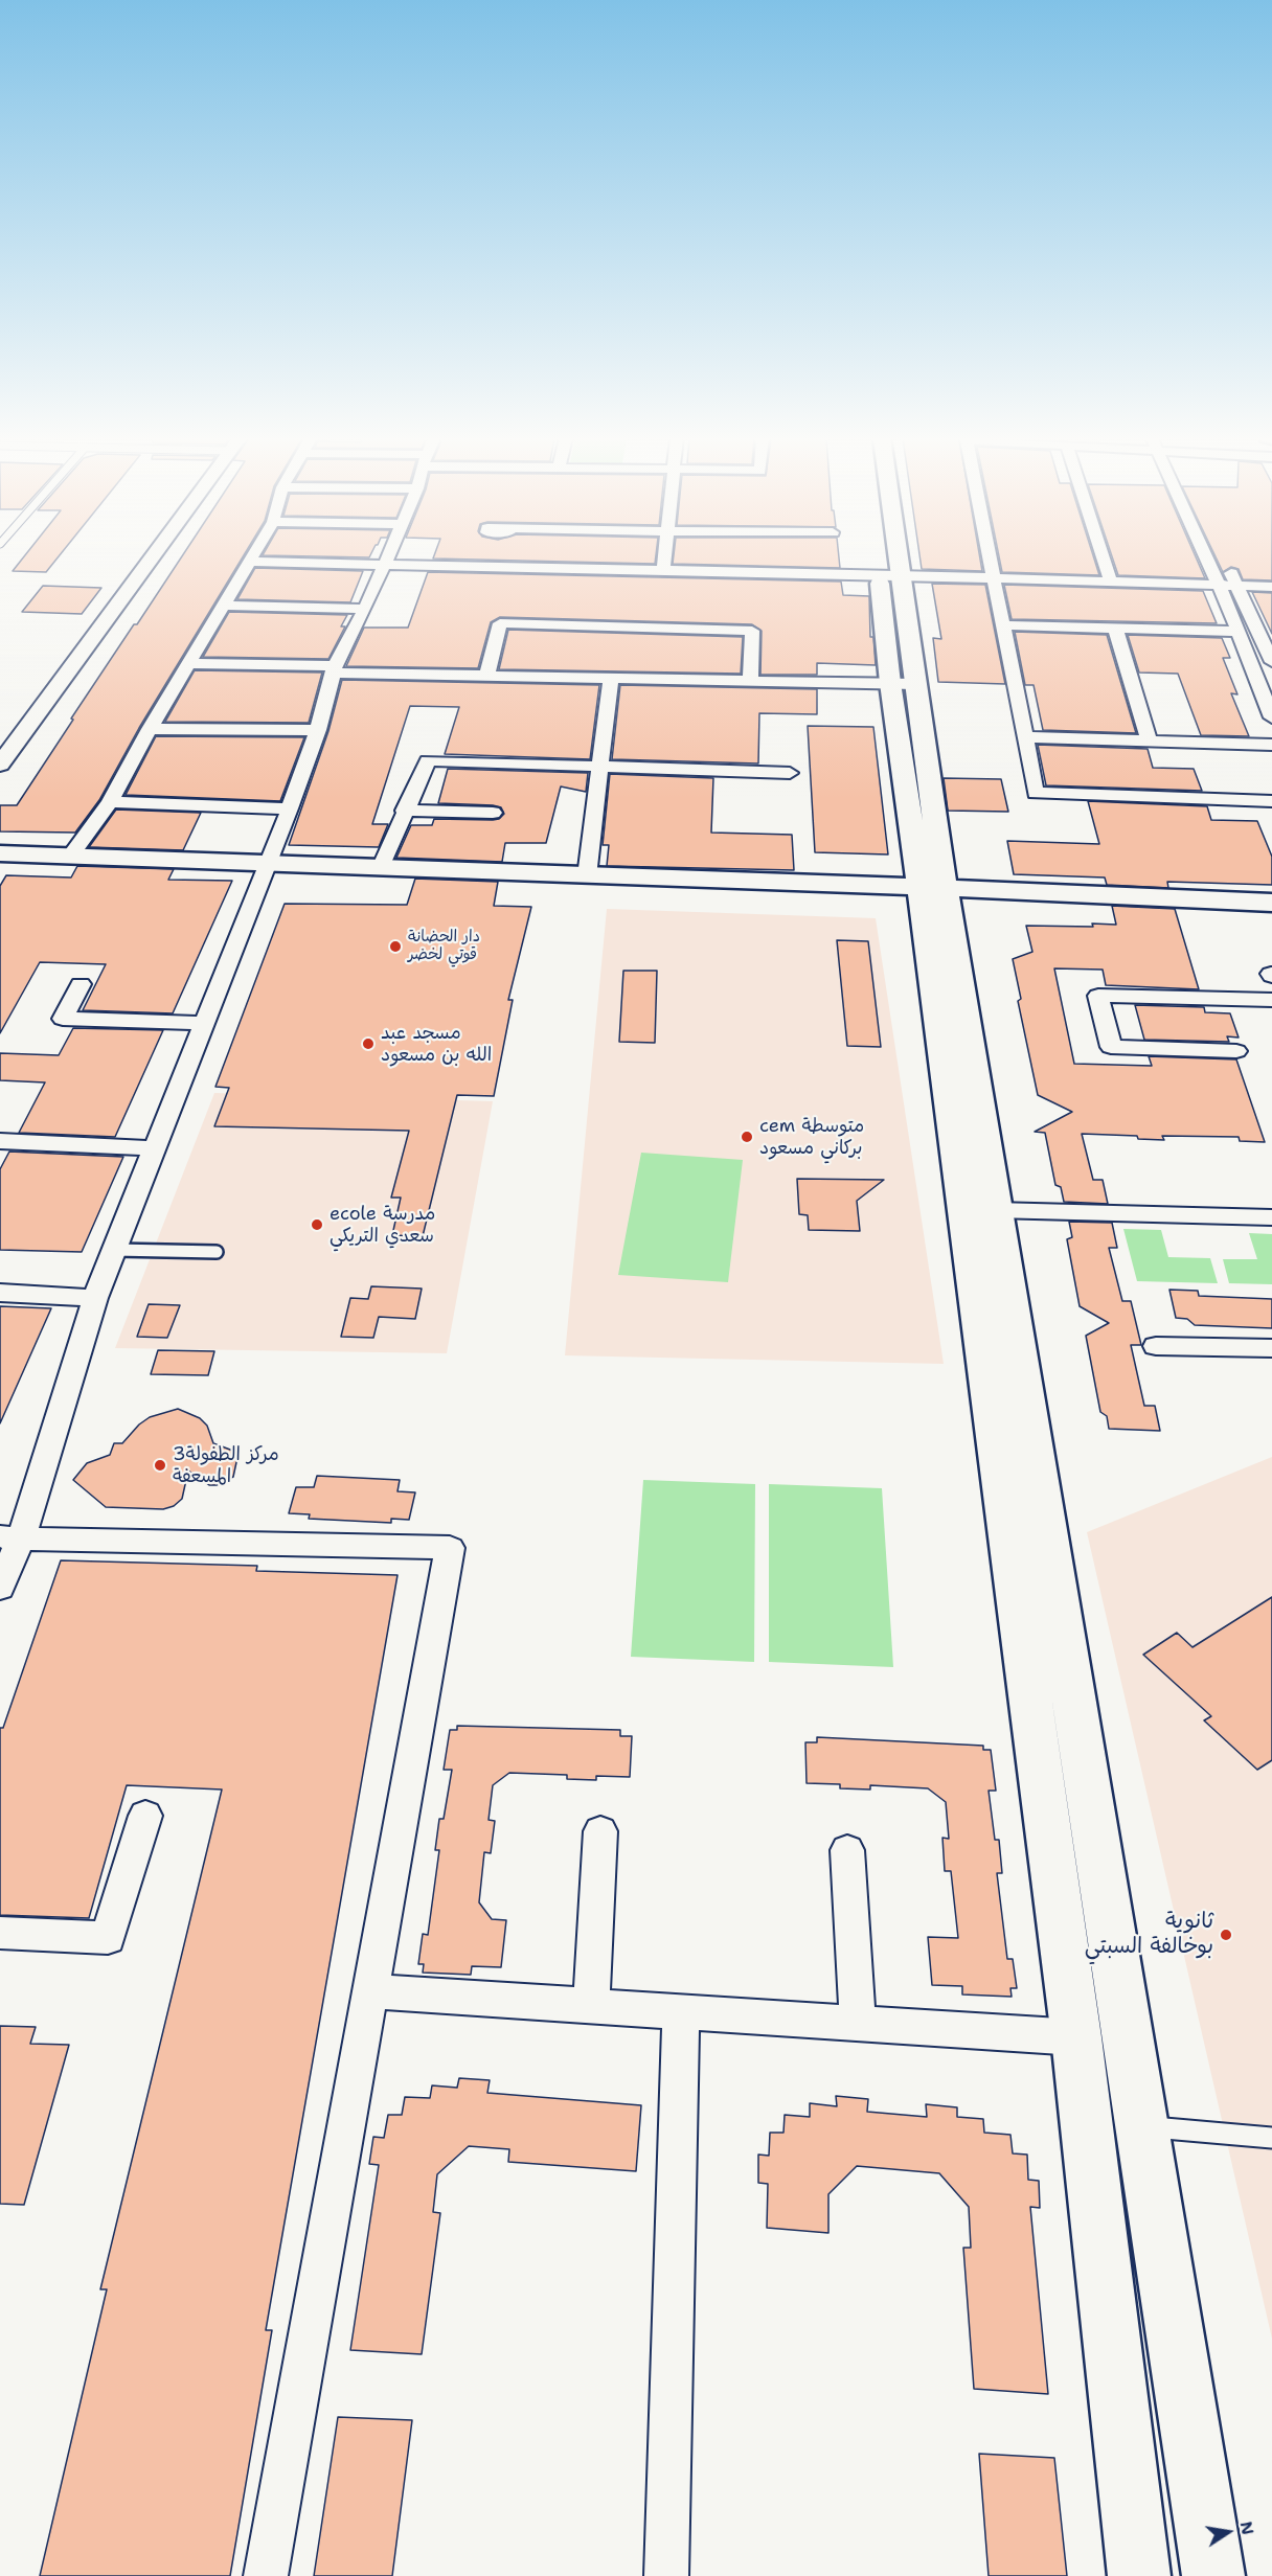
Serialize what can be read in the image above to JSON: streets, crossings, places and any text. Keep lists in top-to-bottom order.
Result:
{
  "places": [
    "دار الحضانة قوتي لخضر",
    "مسجد عبد الله بن مسعود",
    "cem متوسطة بركاني مسعود",
    "ecole مدرسة سعدي التريكي",
    "3مركز الطفولة المسعفة",
    "ثانوية بوخالفة السبتي"
  ],
  "north": "right"
}
